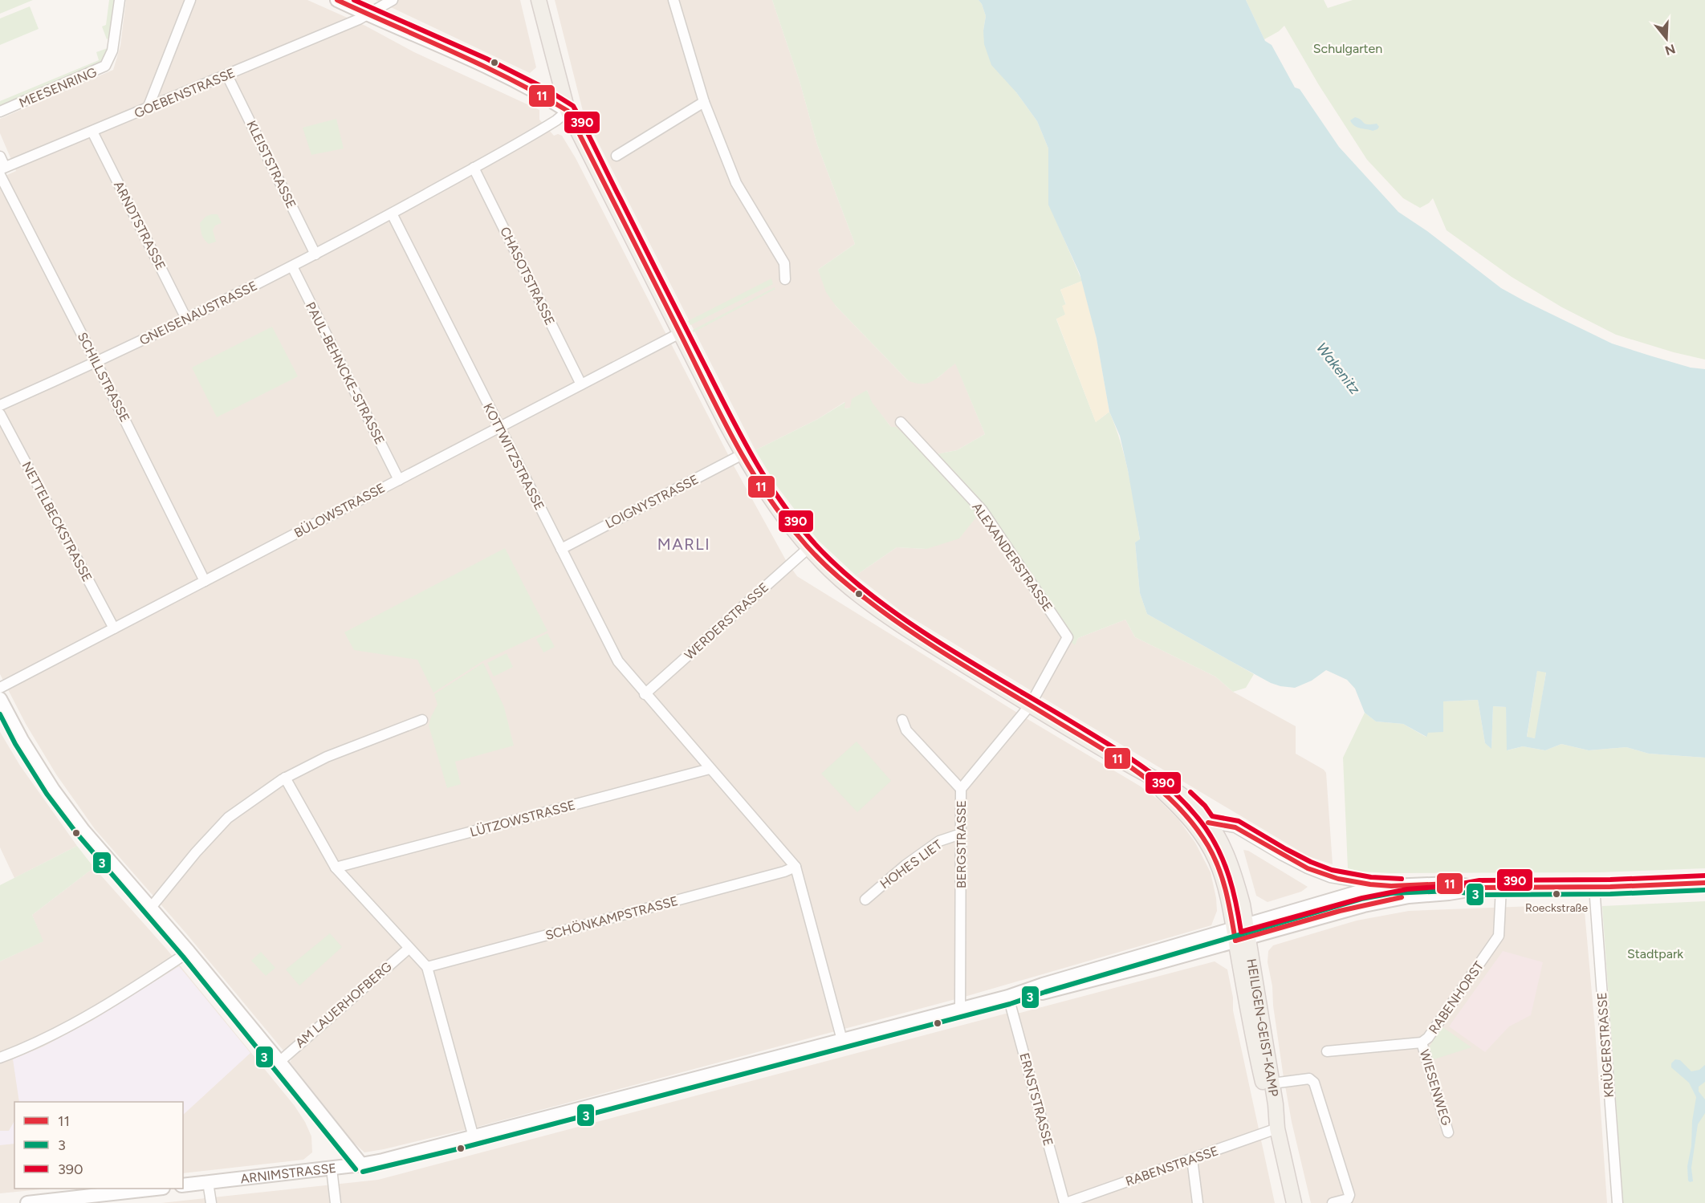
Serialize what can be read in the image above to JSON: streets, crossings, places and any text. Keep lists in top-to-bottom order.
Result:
{
  "streets": {
    "main road": ["HEILIGEN-GEIST-KAMP", "ARNIMSTRASSE"],
    "street": [
      "MEESENRING",
      "GOEBENSTRASSE",
      "KLEISTSTRASSE",
      "ARNDTSTRASSE",
      "CHASOTSTRASSE",
      "GNEISENAUSTRASSE",
      "PAUL-BEHNCKE-STRASSE",
      "SCHILLSTRASSE",
      "KOTTWITZSTRASSE",
      "LOIGNYSTRASSE",
      "BÜLOWSTRASSE",
      "NETTELBECKSTRASSE",
      "ALEXANDERSTRASSE",
      "WERDERSTRASSE",
      "LÜTZOWSTRASSE",
      "BERGSTRASSE",
      "HOHES LIET",
      "SCHÖNKAMPSTRASSE",
      "RABENHORST",
      "AM LAUERHOFBERG",
      "KRÜGERSTRASSE",
      "WIESENWEG",
      "ERNSTSTRASSE",
      "RABENSTRASSE"
    ]
  },
  "crossings": [
    ["GOEBENSTRASSE", "KLEISTSTRASSE"],
    ["GOEBENSTRASSE", "ARNDTSTRASSE"],
    ["GOEBENSTRASSE", "SCHILLSTRASSE"],
    ["KLEISTSTRASSE", "GNEISENAUSTRASSE"],
    ["ARNDTSTRASSE", "GNEISENAUSTRASSE"],
    ["CHASOTSTRASSE", "GNEISENAUSTRASSE"],
    ["CHASOTSTRASSE", "BÜLOWSTRASSE"],
    ["GNEISENAUSTRASSE", "PAUL-BEHNCKE-STRASSE"],
    ["GNEISENAUSTRASSE", "SCHILLSTRASSE"],
    ["GNEISENAUSTRASSE", "KOTTWITZSTRASSE"],
    ["PAUL-BEHNCKE-STRASSE", "BÜLOWSTRASSE"],
    ["SCHILLSTRASSE", "BÜLOWSTRASSE"],
    ["KOTTWITZSTRASSE", "LOIGNYSTRASSE"],
    ["KOTTWITZSTRASSE", "BÜLOWSTRASSE"],
    ["KOTTWITZSTRASSE", "WERDERSTRASSE"],
    ["KOTTWITZSTRASSE", "LÜTZOWSTRASSE"],
    ["KOTTWITZSTRASSE", "SCHÖNKAMPSTRASSE"],
    ["BÜLOWSTRASSE", "NETTELBECKSTRASSE"],
    ["ALEXANDERSTRASSE", "BERGSTRASSE"],
    ["BERGSTRASSE", "HOHES LIET"],
    ["BERGSTRASSE", "ARNIMSTRASSE"],
    ["RABENHORST", "WIESENWEG"],
    ["HEILIGEN-GEIST-KAMP", "RABENSTRASSE"],
    ["HEILIGEN-GEIST-KAMP", "ARNIMSTRASSE"],
    ["ERNSTSTRASSE", "RABENSTRASSE"],
    ["ERNSTSTRASSE", "ARNIMSTRASSE"]
  ],
  "districts": ["MARLI"],
  "water": ["Wakenitz"],
  "parks": ["Schulgarten", "Stadtpark"],
  "places": ["Roeckstraße"],
  "lines": ["transit line 11", "transit line 390", "transit line 3"],
  "legend": ["11", "3", "390"],
  "north": "bottom"
}
